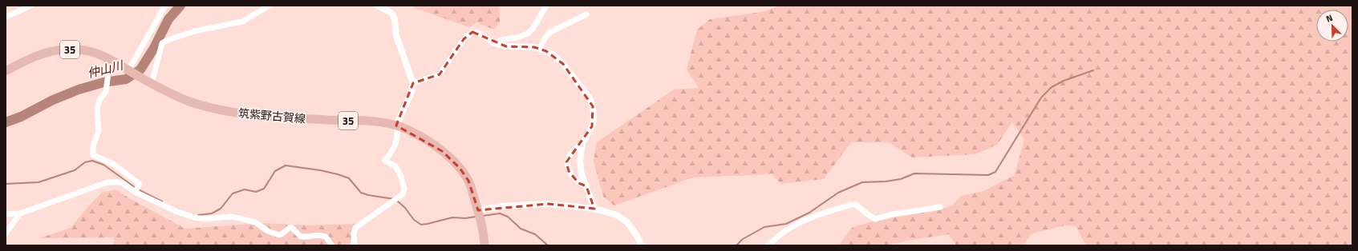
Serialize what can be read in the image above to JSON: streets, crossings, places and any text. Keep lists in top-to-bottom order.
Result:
{
  "streets": {
    "main road": ["35", "筑紫野古賀線"]
  },
  "water": ["仲山川"],
  "north": "top left"
}
